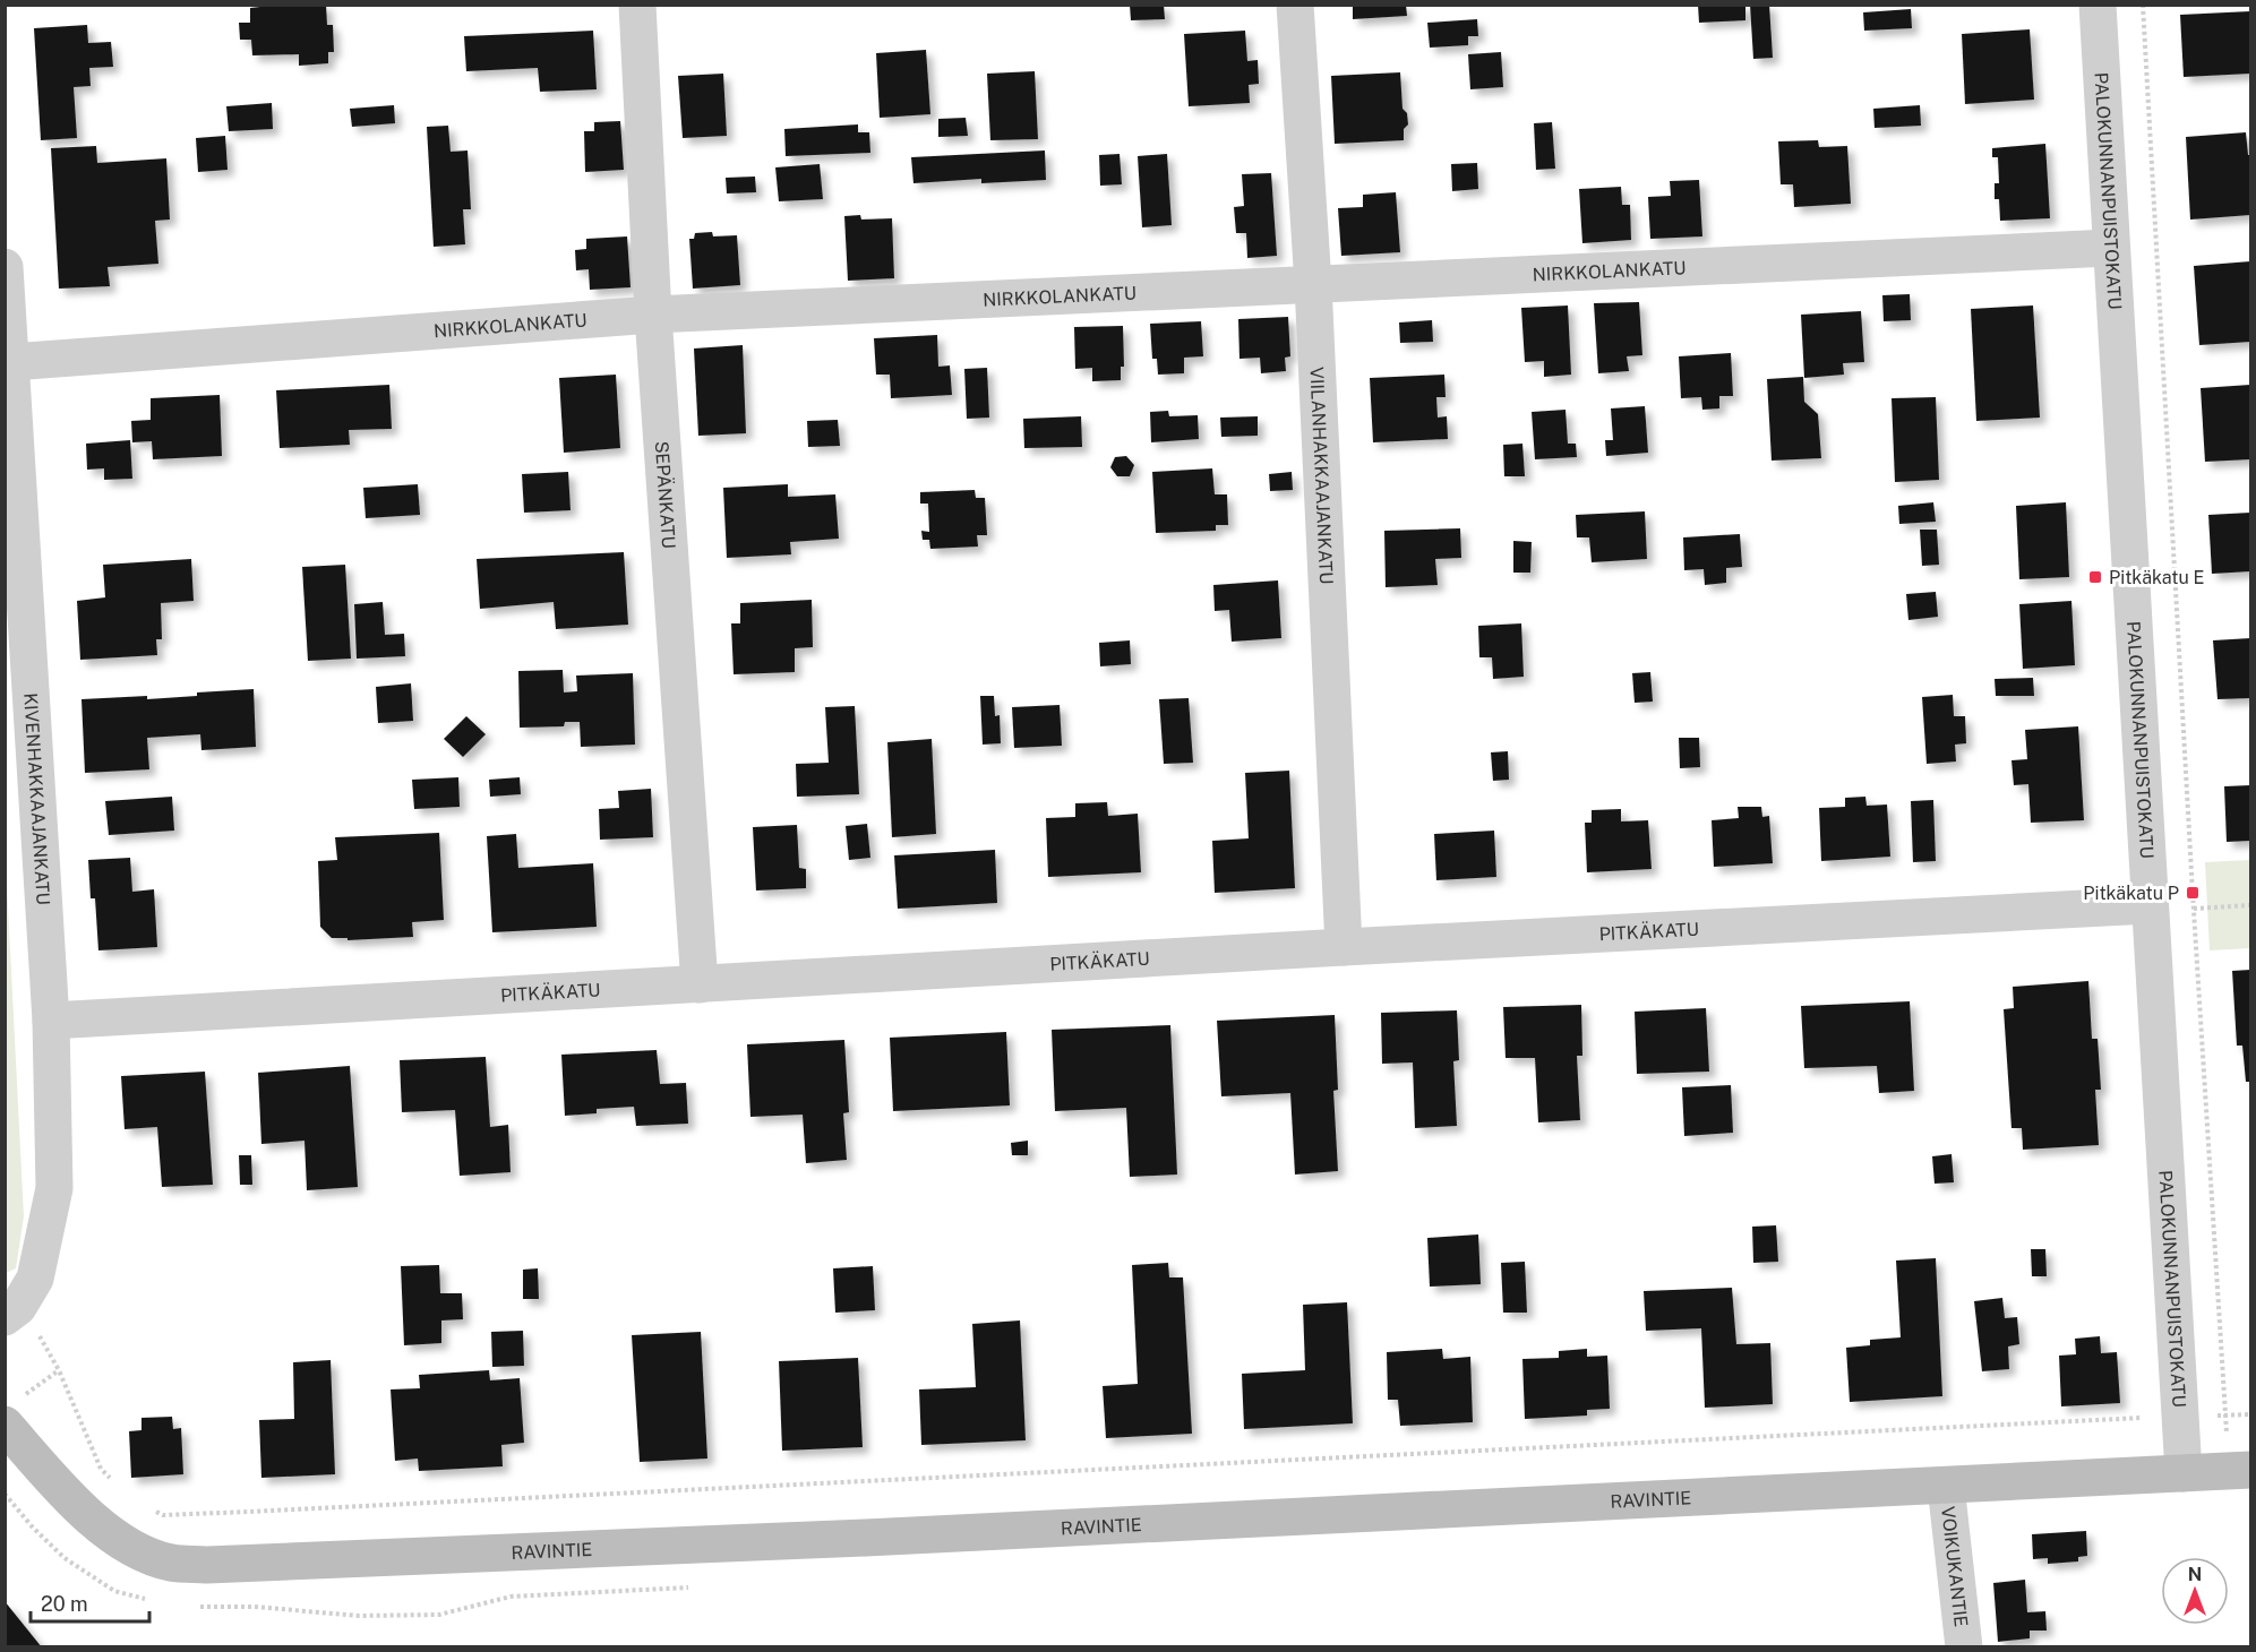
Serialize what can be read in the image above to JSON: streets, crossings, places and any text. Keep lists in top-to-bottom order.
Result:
{
  "streets": {
    "main road": ["RAVINTIE"],
    "street": [
      "PALOKUNNANPUISTOKATU",
      "NIRKKOLANKATU",
      "VIILANHAKKAAJANKATU",
      "SEPÄNKATU",
      "KIVENHAKKAAJANKATU",
      "PITKÄKATU",
      "VOIKUKANTIE"
    ]
  },
  "crossings": [
    ["PALOKUNNANPUISTOKATU", "NIRKKOLANKATU"],
    ["PALOKUNNANPUISTOKATU", "PITKÄKATU"],
    ["PALOKUNNANPUISTOKATU", "RAVINTIE"],
    ["NIRKKOLANKATU", "VIILANHAKKAAJANKATU"],
    ["NIRKKOLANKATU", "SEPÄNKATU"],
    ["NIRKKOLANKATU", "KIVENHAKKAAJANKATU"],
    ["VIILANHAKKAAJANKATU", "PITKÄKATU"],
    ["SEPÄNKATU", "PITKÄKATU"],
    ["KIVENHAKKAAJANKATU", "PITKÄKATU"],
    ["RAVINTIE", "VOIKUKANTIE"]
  ],
  "places": {
    "transit": ["Pitkäkatu E", "Pitkäkatu P"]
  },
  "scale_bar": "20 m",
  "north": "top"
}
